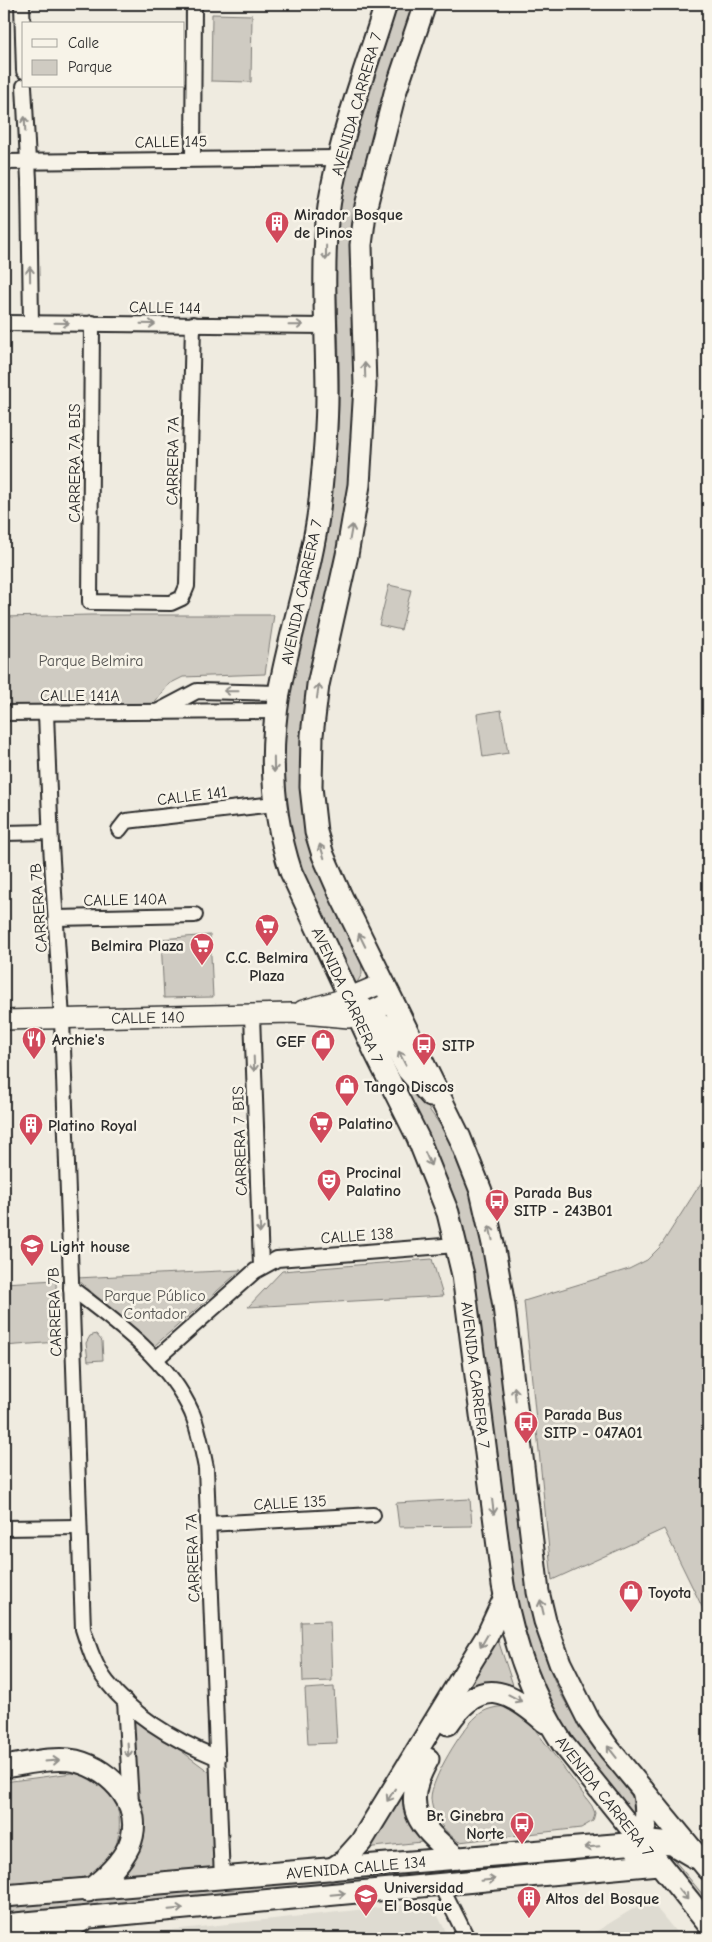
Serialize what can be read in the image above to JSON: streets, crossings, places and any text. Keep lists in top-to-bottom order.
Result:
{
  "streets": {
    "main road": ["AVENIDA CARRERA 7", "AVENIDA CALLE 134"],
    "street": [
      "CALLE 145",
      "CALLE 144",
      "CARRERA 7A",
      "CARRERA 7A BIS",
      "CALLE 141A",
      "CALLE 141",
      "CALLE 140A",
      "CARRERA 7B",
      "CALLE 140",
      "CARRERA 7 BIS",
      "CALLE 138",
      "CALLE 135"
    ]
  },
  "crossings": [
    ["AVENIDA CARRERA 7", "CALLE 145"],
    ["AVENIDA CARRERA 7", "CALLE 144"],
    ["AVENIDA CARRERA 7", "CALLE 141A"],
    ["AVENIDA CARRERA 7", "CALLE 141"],
    ["AVENIDA CARRERA 7", "CALLE 140"],
    ["AVENIDA CARRERA 7", "CALLE 138"],
    ["AVENIDA CARRERA 7", "AVENIDA CALLE 134"],
    ["CALLE 144", "CARRERA 7A"],
    ["CALLE 144", "CARRERA 7A BIS"],
    ["CARRERA 7A", "CARRERA 7A BIS"],
    ["CARRERA 7A", "CARRERA 7B"],
    ["CARRERA 7A", "CALLE 135"],
    ["CARRERA 7A", "AVENIDA CALLE 134"],
    ["CALLE 141A", "CARRERA 7B"],
    ["CALLE 140A", "CARRERA 7B"],
    ["CARRERA 7B", "CALLE 140"],
    ["CALLE 140", "CARRERA 7 BIS"],
    ["CARRERA 7 BIS", "CALLE 138"]
  ],
  "one_way": ["CALLE 144", "CARRERA 7 BIS"],
  "parks": ["Parque Belmira", "Parque Público Contador"],
  "places": {
    "building": ["Mirador Bosque de Pinos", "Platino Royal", "Altos del Bosque"],
    "supermarket": ["C.C. Belmira Plaza", "Belmira Plaza", "Palatino"],
    "restaurant": ["Archie's"],
    "shop": ["GEF", "Tango Discos", "Toyota"],
    "bus stop": [
      "SITP",
      "Parada Bus SITP - 243B01",
      "Parada Bus SITP - 047A01",
      "Br. Ginebra Norte"
    ],
    "theatre": ["Procinal Palatino"],
    "school or university": ["Light house", "Universidad El Bosque"]
  },
  "legend": ["Calle", "Parque"]
}
